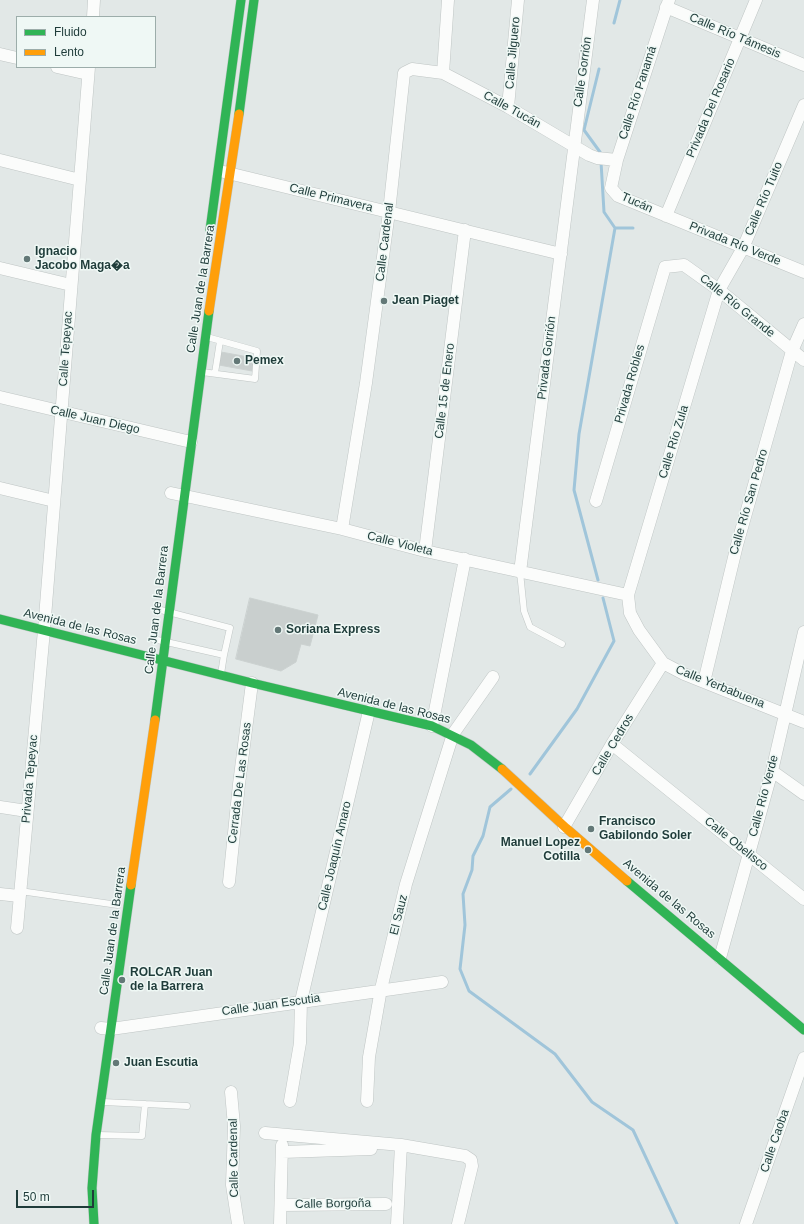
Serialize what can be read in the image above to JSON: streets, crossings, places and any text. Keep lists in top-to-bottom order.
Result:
{
  "streets": {
    "main road": ["Calle Juan de la Barrera", "Avenida de las Rosas"],
    "street": [
      "Calle Río Támesis",
      "Calle Jilguero",
      "Calle Gorrión",
      "Calle Río Panamá",
      "Privada Del Rosario",
      "Calle Tucán",
      "Calle Primavera",
      "Calle Río Tuito",
      "Tucán",
      "Calle Cardenal",
      "Privada Río Verde",
      "Calle Río Grande",
      "Calle Tepeyac",
      "Privada Gorrión",
      "Privada Robles",
      "Calle 15 de Enero",
      "Calle Juan Diego",
      "Calle Río Zula",
      "Calle Río San Pedro",
      "Calle Violeta",
      "Calle Yerbabuena",
      "Calle Cedros",
      "Privada Tepeyac",
      "Cerrada De Las Rosas",
      "Calle Río Verde",
      "Calle Obelisco",
      "Calle Joaquín Amaro",
      "El Sauz",
      "Calle Juan Escutia",
      "Calle Caoba",
      "Calle Borgoña"
    ]
  },
  "crossings": [
    ["Calle Río Támesis", "Calle Río Panamá"],
    ["Calle Río Támesis", "Privada Del Rosario"],
    ["Calle Jilguero", "Calle Tucán"],
    ["Calle Gorrión", "Calle Tucán"],
    ["Calle Gorrión", "Privada Gorrión"],
    ["Calle Río Panamá", "Calle Tucán"],
    ["Calle Río Panamá", "Tucán"],
    ["Privada Del Rosario", "Tucán"],
    ["Privada Del Rosario", "Privada Río Verde"],
    ["Calle Tucán", "Calle Cardenal"],
    ["Calle Tucán", "Privada Gorrión"],
    ["Calle Primavera", "Calle Cardenal"],
    ["Calle Primavera", "Calle Juan de la Barrera"],
    ["Calle Primavera", "Privada Gorrión"],
    ["Calle Primavera", "Calle 15 de Enero"],
    ["Calle Río Tuito", "Privada Río Verde"],
    ["Calle Río Tuito", "Calle Río Grande"],
    ["Calle Río Tuito", "Calle Río Zula"],
    ["Tucán", "Privada Río Verde"],
    ["Calle Cardenal", "Calle Violeta"],
    ["Calle Juan de la Barrera", "Calle Juan Diego"],
    ["Calle Juan de la Barrera", "Calle Violeta"],
    ["Calle Juan de la Barrera", "Avenida de las Rosas"],
    ["Calle Juan de la Barrera", "Calle Juan Escutia"],
    ["Calle Río Grande", "Privada Robles"],
    ["Calle Río Grande", "Calle Río Zula"],
    ["Calle Río Grande", "Calle Río San Pedro"],
    ["Calle Tepeyac", "Calle Juan Diego"],
    ["Calle Tepeyac", "Avenida de las Rosas"],
    ["Calle Tepeyac", "Privada Tepeyac"],
    ["Privada Gorrión", "Calle Violeta"],
    ["Calle 15 de Enero", "Calle Violeta"],
    ["Calle Río Zula", "Calle Violeta"],
    ["Calle Río Zula", "Calle Yerbabuena"],
    ["Calle Río San Pedro", "Calle Yerbabuena"],
    ["Calle Violeta", "Calle Yerbabuena"],
    ["Avenida de las Rosas", "Calle Cedros"],
    ["Avenida de las Rosas", "Privada Tepeyac"],
    ["Avenida de las Rosas", "Cerrada De Las Rosas"],
    ["Avenida de las Rosas", "Calle Río Verde"],
    ["Avenida de las Rosas", "Calle Joaquín Amaro"],
    ["Avenida de las Rosas", "El Sauz"],
    ["Calle Yerbabuena", "Calle Cedros"],
    ["Calle Yerbabuena", "Calle Río Verde"],
    ["Calle Cedros", "Calle Obelisco"],
    ["Calle Río Verde", "Calle Obelisco"],
    ["Calle Joaquín Amaro", "Calle Juan Escutia"],
    ["El Sauz", "Calle Juan Escutia"]
  ],
  "places": [
    "Ignacio Jacobo Maga�a",
    "Jean Piaget",
    "Pemex",
    "Soriana Express",
    "Francisco Gabilondo Soler",
    "Manuel Lopez Cotilla",
    "ROLCAR Juan de la Barrera",
    "Juan Escutia"
  ],
  "legend": ["Fluido", "Lento"],
  "scale_bar": "50 m"
}
